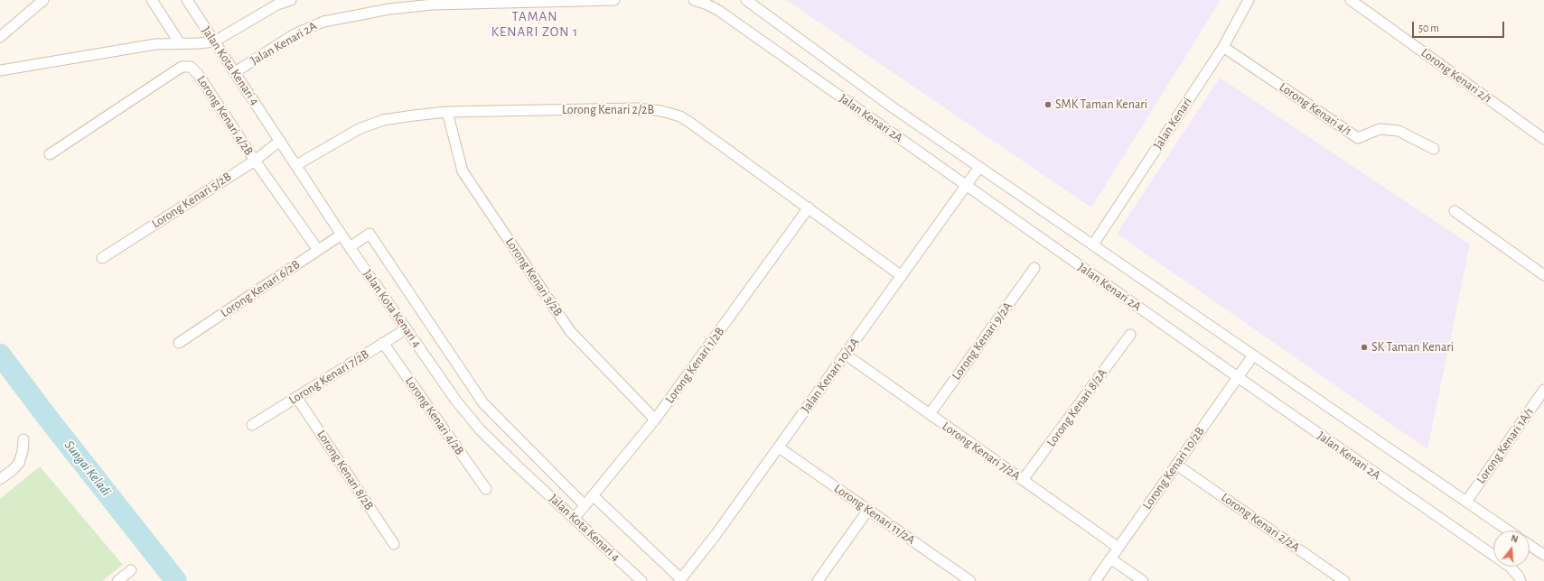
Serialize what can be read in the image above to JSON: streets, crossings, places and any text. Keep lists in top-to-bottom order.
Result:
{
  "streets": {
    "street": [
      "Jalan Kenari 2A",
      "Jalan Kota Kenari 4",
      "Lorong Kenari 2/1",
      "Lorong Kenari 4/1",
      "Lorong Kenari 2/2B",
      "Lorong Kenari 4/2B",
      "Jalan Kenari",
      "Lorong Kenari 5/2B",
      "Lorong Kenari 3/2B",
      "Lorong Kenari 6/2B",
      "Lorong Kenari 9/2A",
      "Lorong Kenari 1/2B",
      "Jalan Kenari 10/2A",
      "Lorong Kenari 7/2B",
      "Lorong Kenari 8/2A",
      "Lorong Kenari 1A/1",
      "Lorong Kenari 7/2A",
      "Lorong Kenari 10/2B",
      "Lorong Kenari 8/2B",
      "Lorong Kenari 11/2A",
      "Lorong Kenari 2/2A"
    ]
  },
  "crossings": [
    ["Jalan Kenari 2A", "Jalan Kota Kenari 4"],
    ["Jalan Kenari 2A", "Jalan Kenari"],
    ["Jalan Kenari 2A", "Jalan Kenari 10/2A"],
    ["Jalan Kenari 2A", "Lorong Kenari 1A/1"],
    ["Jalan Kenari 2A", "Lorong Kenari 10/2B"],
    ["Jalan Kota Kenari 4", "Lorong Kenari 2/2B"],
    ["Jalan Kota Kenari 4", "Lorong Kenari 5/2B"],
    ["Jalan Kota Kenari 4", "Lorong Kenari 6/2B"],
    ["Jalan Kota Kenari 4", "Lorong Kenari 1/2B"],
    ["Jalan Kota Kenari 4", "Lorong Kenari 7/2B"],
    ["Lorong Kenari 4/1", "Jalan Kenari"],
    ["Lorong Kenari 2/2B", "Lorong Kenari 3/2B"],
    ["Lorong Kenari 2/2B", "Lorong Kenari 1/2B"],
    ["Lorong Kenari 2/2B", "Jalan Kenari 10/2A"],
    ["Lorong Kenari 4/2B", "Lorong Kenari 5/2B"],
    ["Lorong Kenari 4/2B", "Lorong Kenari 6/2B"],
    ["Lorong Kenari 4/2B", "Lorong Kenari 7/2B"],
    ["Lorong Kenari 3/2B", "Lorong Kenari 1/2B"],
    ["Lorong Kenari 9/2A", "Lorong Kenari 7/2A"],
    ["Jalan Kenari 10/2A", "Lorong Kenari 7/2A"],
    ["Jalan Kenari 10/2A", "Lorong Kenari 11/2A"],
    ["Lorong Kenari 7/2B", "Lorong Kenari 8/2B"],
    ["Lorong Kenari 8/2A", "Lorong Kenari 7/2A"],
    ["Lorong Kenari 7/2A", "Lorong Kenari 10/2B"],
    ["Lorong Kenari 10/2B", "Lorong Kenari 2/2A"]
  ],
  "districts": ["TAMAN KENARI ZON 1"],
  "water": ["Sungai Keladi"],
  "places": ["SMK Taman Kenari", "SK Taman Kenari"],
  "scale_bar": "50 m",
  "north": "top"
}
